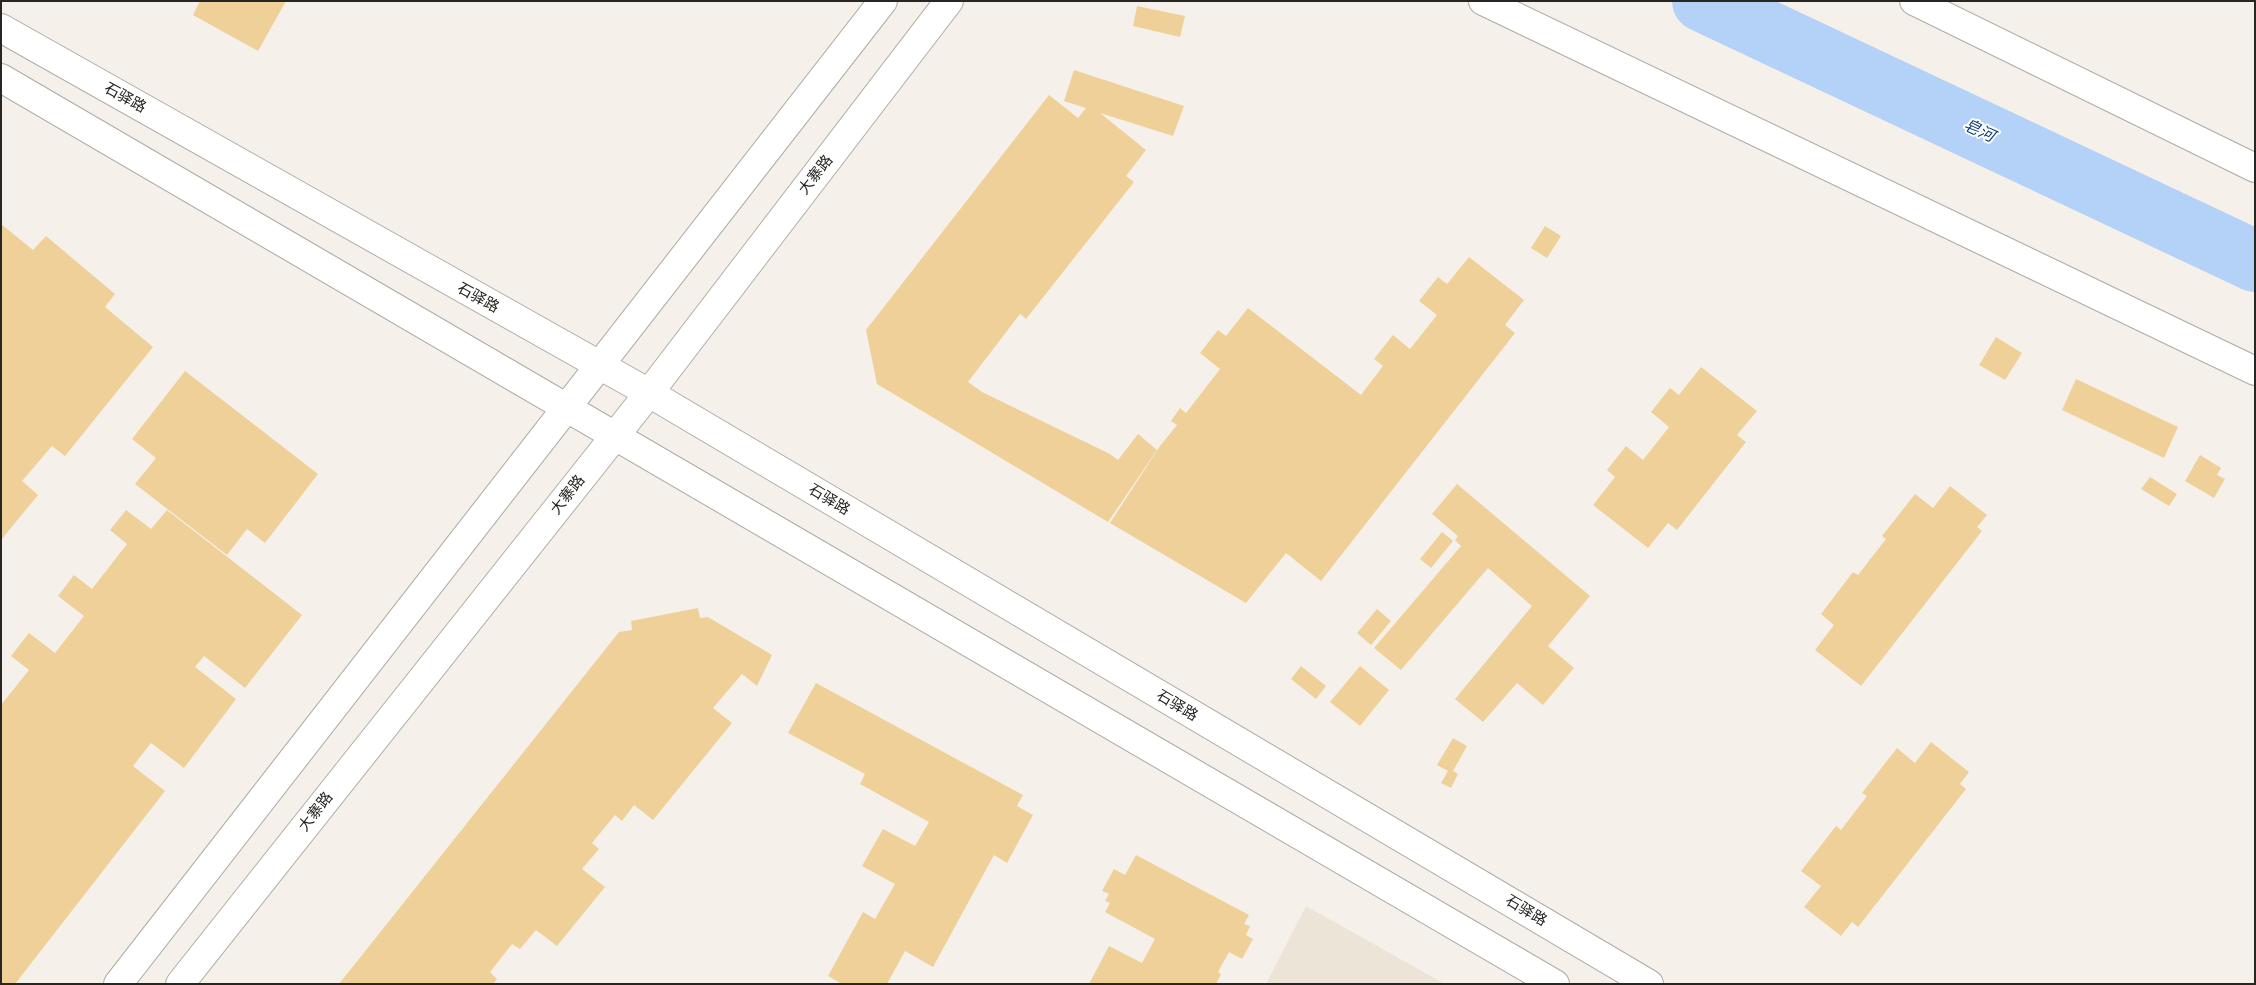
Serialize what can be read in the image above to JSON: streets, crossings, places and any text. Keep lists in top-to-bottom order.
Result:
{
  "streets": {
    "street": ["石驿路", "大寨路"]
  },
  "crossings": [
    ["石驿路", "大寨路"]
  ],
  "water": ["皂河"]
}
